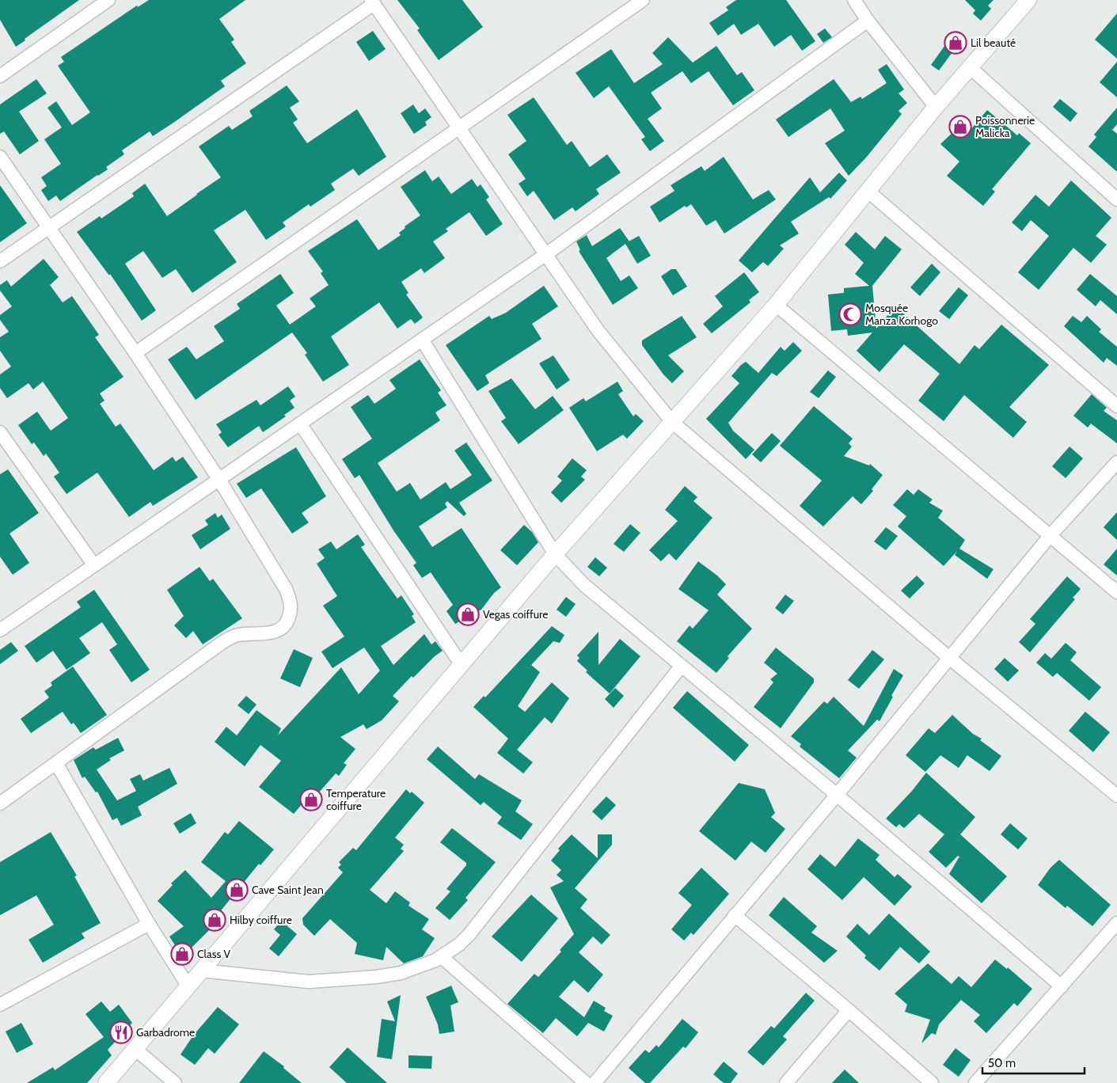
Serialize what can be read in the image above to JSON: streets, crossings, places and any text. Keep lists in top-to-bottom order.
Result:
{
  "places": {
    "shop": [
      "Lil beauté",
      "Poissonnerie Malicka",
      "Vegas coiffure",
      "Temperature coiffure",
      "Cave Saint Jean",
      "Hilby coiffure",
      "Class V"
    ],
    "mosque": ["Mosquée Manza Korhogo"],
    "restaurant": ["Garbadrome"]
  },
  "scale_bar": "50 m"
}
